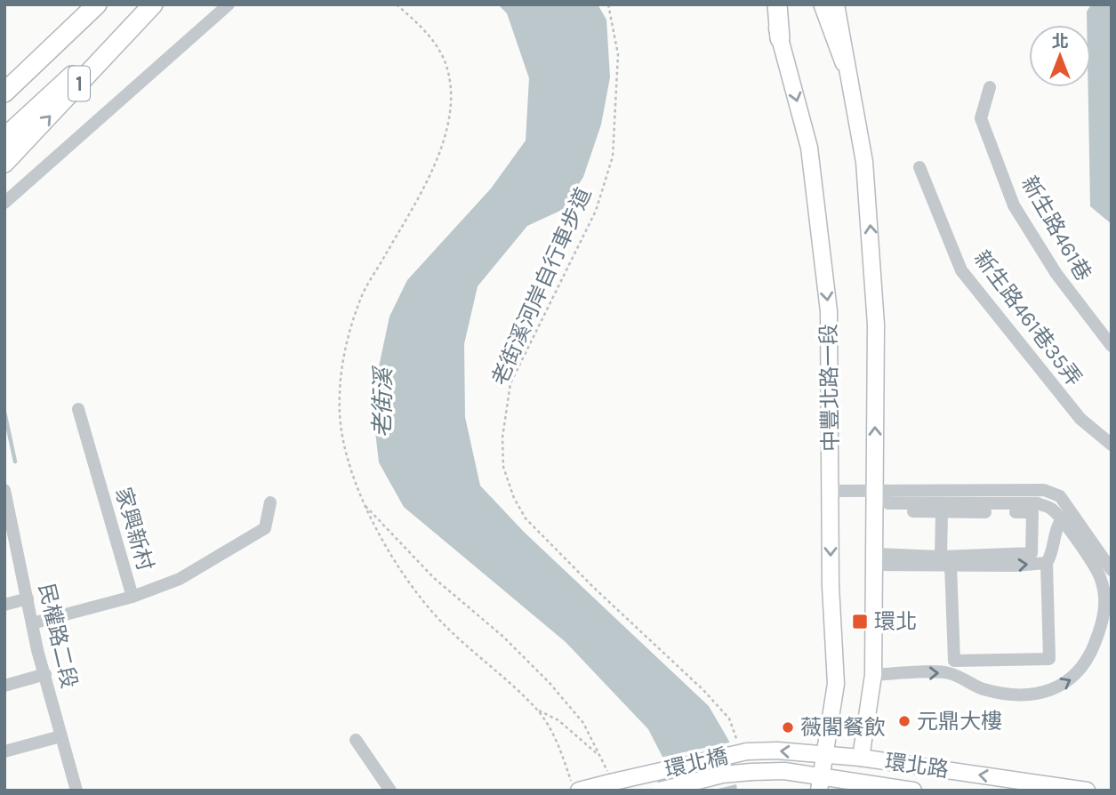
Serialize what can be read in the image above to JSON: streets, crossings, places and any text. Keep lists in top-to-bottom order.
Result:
{
  "streets": {
    "highway": ["1"],
    "main road": ["中豐北路一段", "環北橋", "環北路"],
    "street": [
      "新生路461巷",
      "新生路461巷35弄",
      "家興新村",
      "民權路二段"
    ],
    "path": ["老街溪河岸自行車步道"]
  },
  "crossings": [
    ["老街溪河岸自行車步道", "環北橋"],
    ["老街溪河岸自行車步道", "環北路"],
    ["中豐北路一段", "環北路"],
    ["家興新村", "民權路二段"],
    ["環北橋", "環北路"]
  ],
  "water": ["老街溪"],
  "places": {
    "transit": ["環北"],
    "other": ["元鼎大樓", "薇閣餐飲"]
  },
  "north": "top"
}
